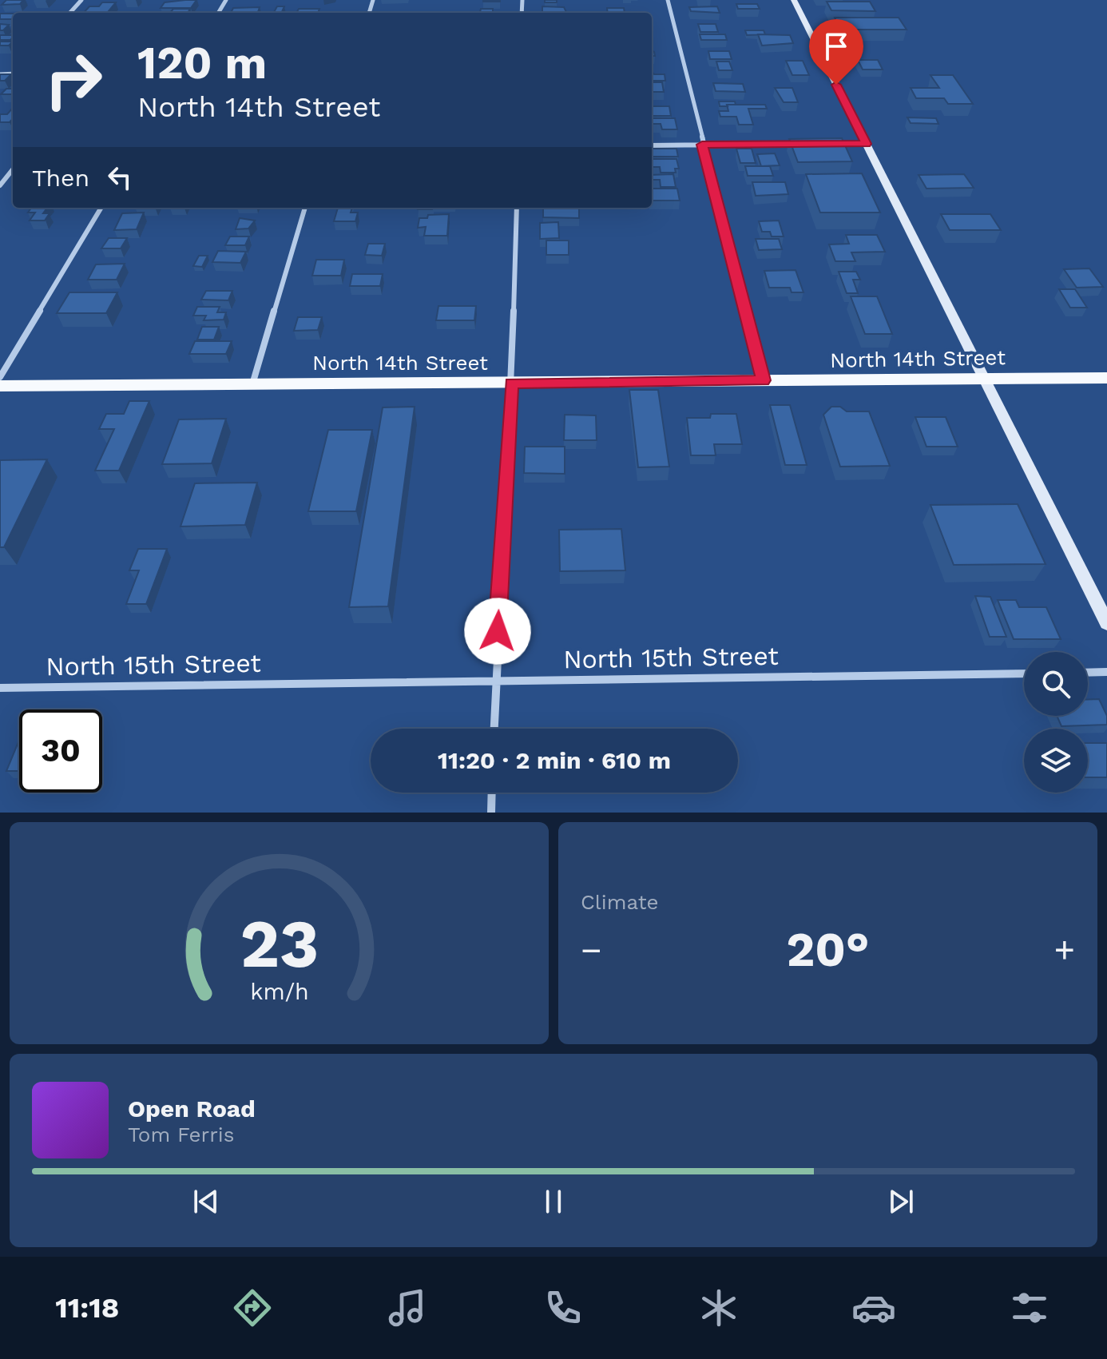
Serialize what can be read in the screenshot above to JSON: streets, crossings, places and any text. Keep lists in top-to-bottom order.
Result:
{
  "streets": {
    "main road": ["North 14th Street"],
    "street": ["North 15th Street"]
  },
  "page": {
    "turn": ["120 m", "North 14th Street"],
    "then": "Then",
    "limit": "30",
    "trip": "11:20 · 2 min · 610 m",
    "tile": "Climate",
    "heat": ["−", "20°", "+"],
    "song": ["Open Road", "Tom Ferris"],
    "tabs": "11:18",
    "gauge": ["23", "km/h"]
  }
}
